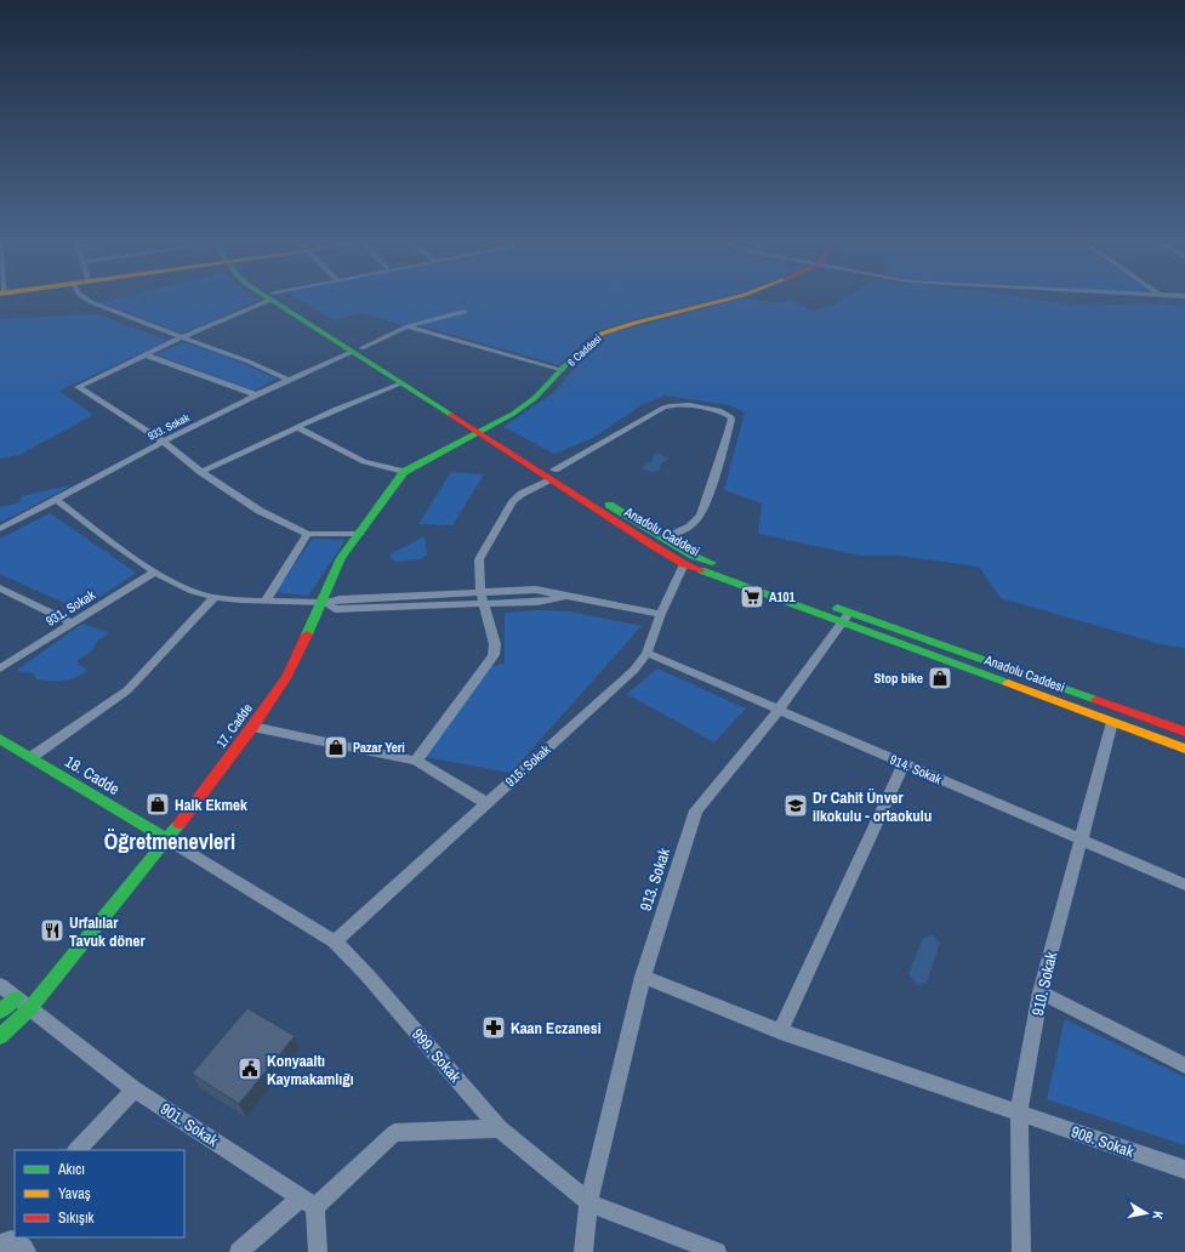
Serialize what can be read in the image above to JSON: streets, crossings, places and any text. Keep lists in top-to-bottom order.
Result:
{
  "streets": {
    "main road": [
      "6 Caddesi",
      "Anadolu Caddesi",
      "17. Cadde",
      "18. Cadde"
    ],
    "street": [
      "933. Sokak",
      "931. Sokak",
      "915. Sokak",
      "914. Sokak",
      "913. Sokak",
      "910. Sokak",
      "999. Sokak",
      "901. Sokak",
      "908. Sokak"
    ]
  },
  "crossings": [
    ["6 Caddesi", "Anadolu Caddesi"],
    ["6 Caddesi", "17. Cadde"],
    ["933. Sokak", "Anadolu Caddesi"],
    ["Anadolu Caddesi", "17. Cadde"],
    ["Anadolu Caddesi", "915. Sokak"],
    ["Anadolu Caddesi", "913. Sokak"],
    ["Anadolu Caddesi", "910. Sokak"],
    ["17. Cadde", "18. Cadde"],
    ["17. Cadde", "999. Sokak"],
    ["17. Cadde", "901. Sokak"],
    ["915. Sokak", "914. Sokak"],
    ["915. Sokak", "999. Sokak"],
    ["914. Sokak", "913. Sokak"],
    ["914. Sokak", "910. Sokak"],
    ["18. Cadde", "999. Sokak"],
    ["913. Sokak", "999. Sokak"],
    ["913. Sokak", "908. Sokak"],
    ["910. Sokak", "908. Sokak"]
  ],
  "districts": ["Öğretmenevleri"],
  "places": {
    "supermarket": ["A101"],
    "shop": ["Stop bike", "Pazar Yeri", "Halk Ekmek"],
    "school or university": ["Dr Cahit Ünver ilkokulu - ortaokulu"],
    "restaurant": ["Urfalılar Tavuk döner"],
    "pharmacy": ["Kaan Eczanesi"],
    "public building": ["Konyaaltı Kaymakamlığı"]
  },
  "legend": ["Akıcı", "Yavaş", "Sıkışık"],
  "north": "right"
}
